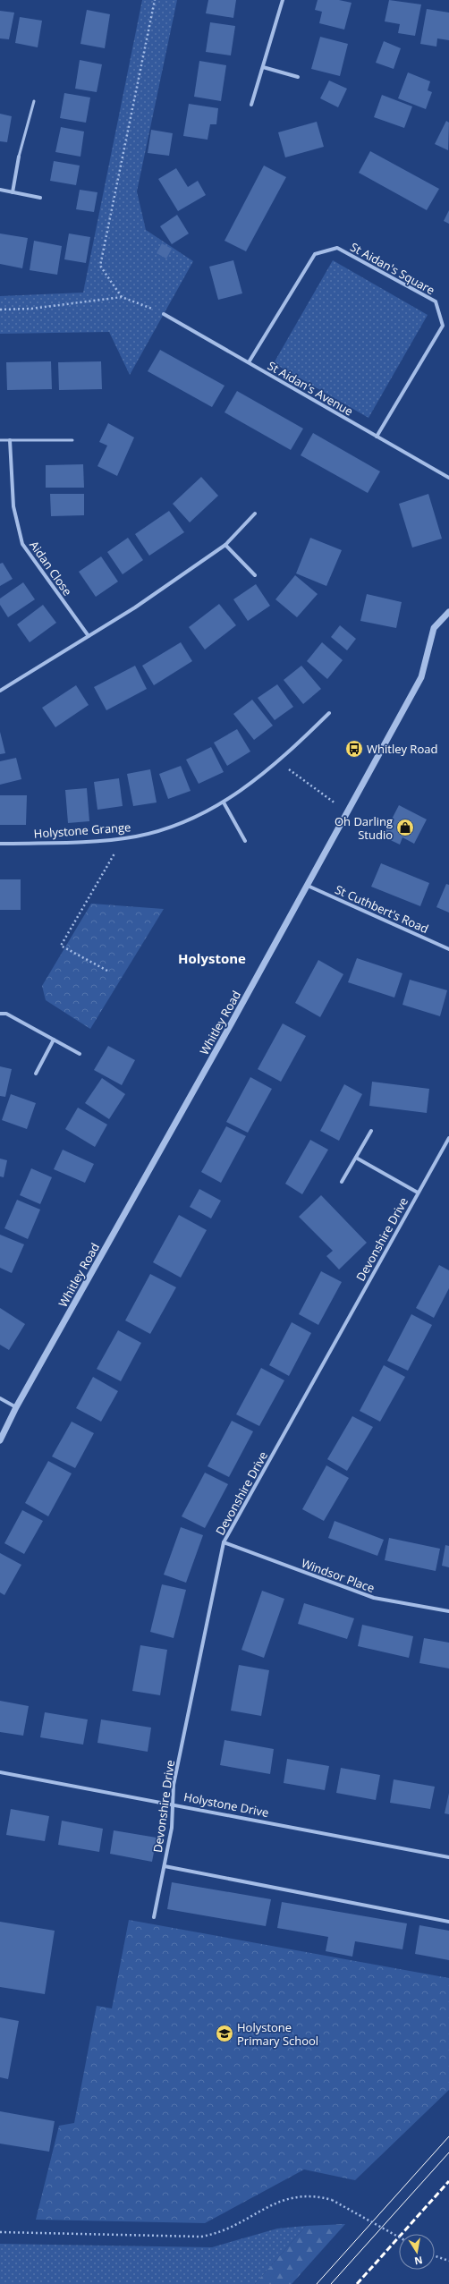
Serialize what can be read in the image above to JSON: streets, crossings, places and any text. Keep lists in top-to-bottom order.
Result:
{
  "streets": {
    "street": [
      "St Aidan's Square",
      "St Aidan's Avenue",
      "Aidan Close",
      "Holystone Grange",
      "St Cuthbert's Road",
      "Whitley Road",
      "Devonshire Drive",
      "Windsor Place",
      "Holystone Drive"
    ]
  },
  "crossings": [
    ["St Aidan's Square", "St Aidan's Avenue"],
    ["St Cuthbert's Road", "Whitley Road"],
    ["Devonshire Drive", "Windsor Place"],
    ["Devonshire Drive", "Holystone Drive"]
  ],
  "districts": ["Holystone"],
  "places": {
    "bus stop": ["Whitley Road"],
    "shop": ["Oh Darling Studio"],
    "school or university": ["Holystone Primary School"]
  },
  "north": "bottom"
}
